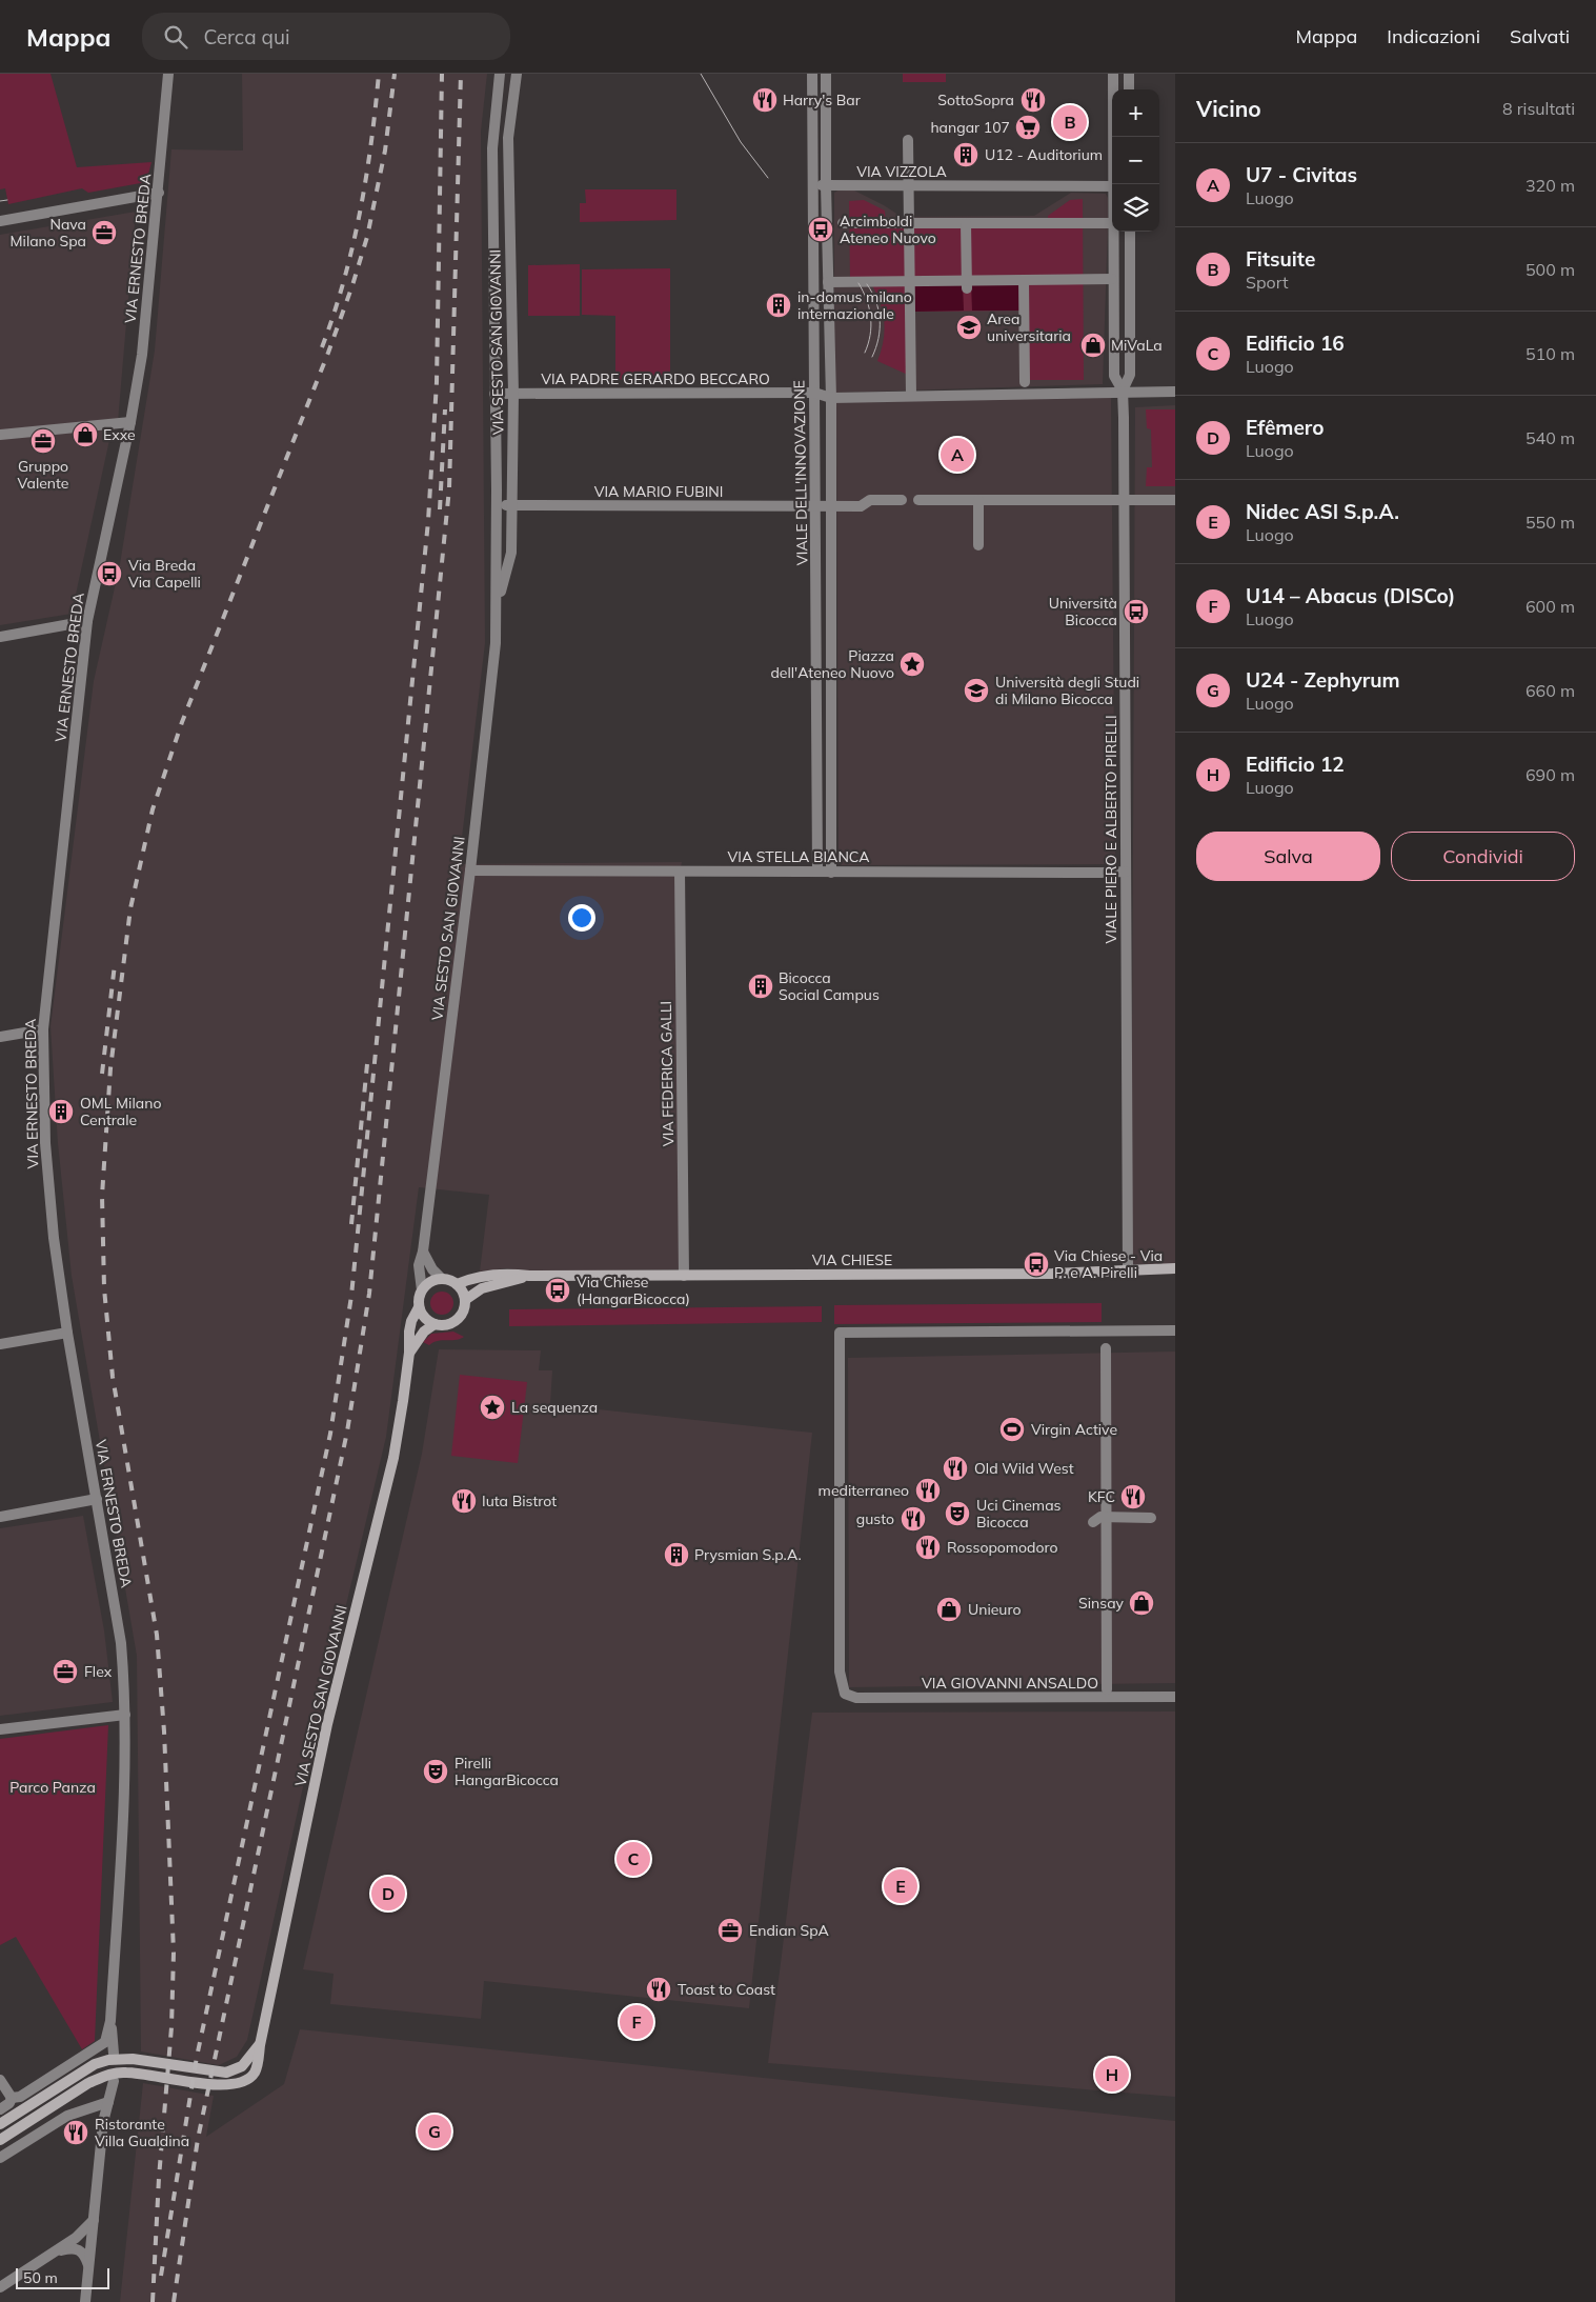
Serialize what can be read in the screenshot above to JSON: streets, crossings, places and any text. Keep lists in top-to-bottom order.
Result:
{
  "streets": {
    "street": [
      "VIA VIZZOLA",
      "VIA ERNESTO BREDA",
      "VIA SESTO SAN GIOVANNI",
      "VIA PADRE GERARDO BECCARO",
      "VIALE DELL'INNOVAZIONE",
      "VIA MARIO FUBINI",
      "VIALE PIERO E ALBERTO PIRELLI",
      "VIA STELLA BIANCA",
      "VIA FEDERICA GALLI",
      "VIA CHIESE",
      "VIA GIOVANNI ANSALDO"
    ]
  },
  "crossings": [
    ["VIA VIZZOLA", "VIALE DELL'INNOVAZIONE"],
    ["VIA SESTO SAN GIOVANNI", "VIA PADRE GERARDO BECCARO"],
    ["VIA SESTO SAN GIOVANNI", "VIA MARIO FUBINI"],
    ["VIA SESTO SAN GIOVANNI", "VIA STELLA BIANCA"],
    ["VIA SESTO SAN GIOVANNI", "VIA CHIESE"],
    ["VIA PADRE GERARDO BECCARO", "VIALE DELL'INNOVAZIONE"],
    ["VIA PADRE GERARDO BECCARO", "VIALE PIERO E ALBERTO PIRELLI"],
    ["VIALE DELL'INNOVAZIONE", "VIA MARIO FUBINI"],
    ["VIALE DELL'INNOVAZIONE", "VIA STELLA BIANCA"],
    ["VIALE PIERO E ALBERTO PIRELLI", "VIA STELLA BIANCA"],
    ["VIALE PIERO E ALBERTO PIRELLI", "VIA CHIESE"],
    ["VIA STELLA BIANCA", "VIA FEDERICA GALLI"],
    ["VIA FEDERICA GALLI", "VIA CHIESE"]
  ],
  "parks": ["Parco Panza"],
  "places": {
    "restaurant": [
      "Harry's Bar",
      "SottoSopra",
      "Old Wild West",
      "mediterraneo",
      "KFC",
      "Iuta Bistrot",
      "gusto",
      "Rossopomodoro",
      "Toast to Coast",
      "Ristorante Villa Gualdina"
    ],
    "supermarket": ["hangar 107"],
    "building": [
      "U12 - Auditorium",
      "in-domus milano internazionale",
      "Bicocca Social Campus",
      "OML Milano Centrale",
      "Prysmian S.p.A."
    ],
    "bus stop": [
      "Arcimboldi Ateneo Nuovo",
      "Via Breda Via Capelli",
      "Università Bicocca",
      "Via Chiese - Via P. e A. Pirelli",
      "Via Chiese (HangarBicocca)"
    ],
    "office": [
      "Nava Milano Spa",
      "Gruppo Valente",
      "Flex",
      "Endian SpA"
    ],
    "school or university": ["Area universitaria", "Università degli Studi di Milano Bicocca"],
    "shop": [
      "MiVaLa",
      "Exxe",
      "Sinsay",
      "Unieuro"
    ],
    "place": ["Piazza dell'Ateneo Nuovo", "La sequenza"],
    "sports": ["Virgin Active"],
    "theatre": ["Uci Cinemas Bicocca", "Pirelli HangarBicocca"]
  },
  "scale_bar": "50 m",
  "page": {
    "header": "Mappa",
    "search": "Cerca qui",
    "nav": ["Mappa", "Indicazioni", "Salvati"],
    "heading": ["Vicino", "8 risultati"],
    "map_buttons": ["+", "−"],
    "pins": [
      "B",
      "A",
      "C",
      "E",
      "D",
      "F",
      "H",
      "G"
    ],
    "list": [
      {
        "mark": "A",
        "name": "U7 - Civitas",
        "note": "Luogo",
        "value": "320 m"
      },
      {
        "mark": "B",
        "name": "Fitsuite",
        "note": "Sport",
        "value": "500 m"
      },
      {
        "mark": "C",
        "name": "Edificio 16",
        "note": "Luogo",
        "value": "510 m"
      },
      {
        "mark": "D",
        "name": "Efêmero",
        "note": "Luogo",
        "value": "540 m"
      },
      {
        "mark": "E",
        "name": "Nidec ASI S.p.A.",
        "note": "Luogo",
        "value": "550 m"
      },
      {
        "mark": "F",
        "name": "U14 – Abacus (DISCo)",
        "note": "Luogo",
        "value": "600 m"
      },
      {
        "mark": "G",
        "name": "U24 - Zephyrum",
        "note": "Luogo",
        "value": "660 m"
      },
      {
        "mark": "H",
        "name": "Edificio 12",
        "note": "Luogo",
        "value": "690 m"
      }
    ],
    "buttons": ["Salva", "Condividi"],
    "scale": "50 m"
  }
}
